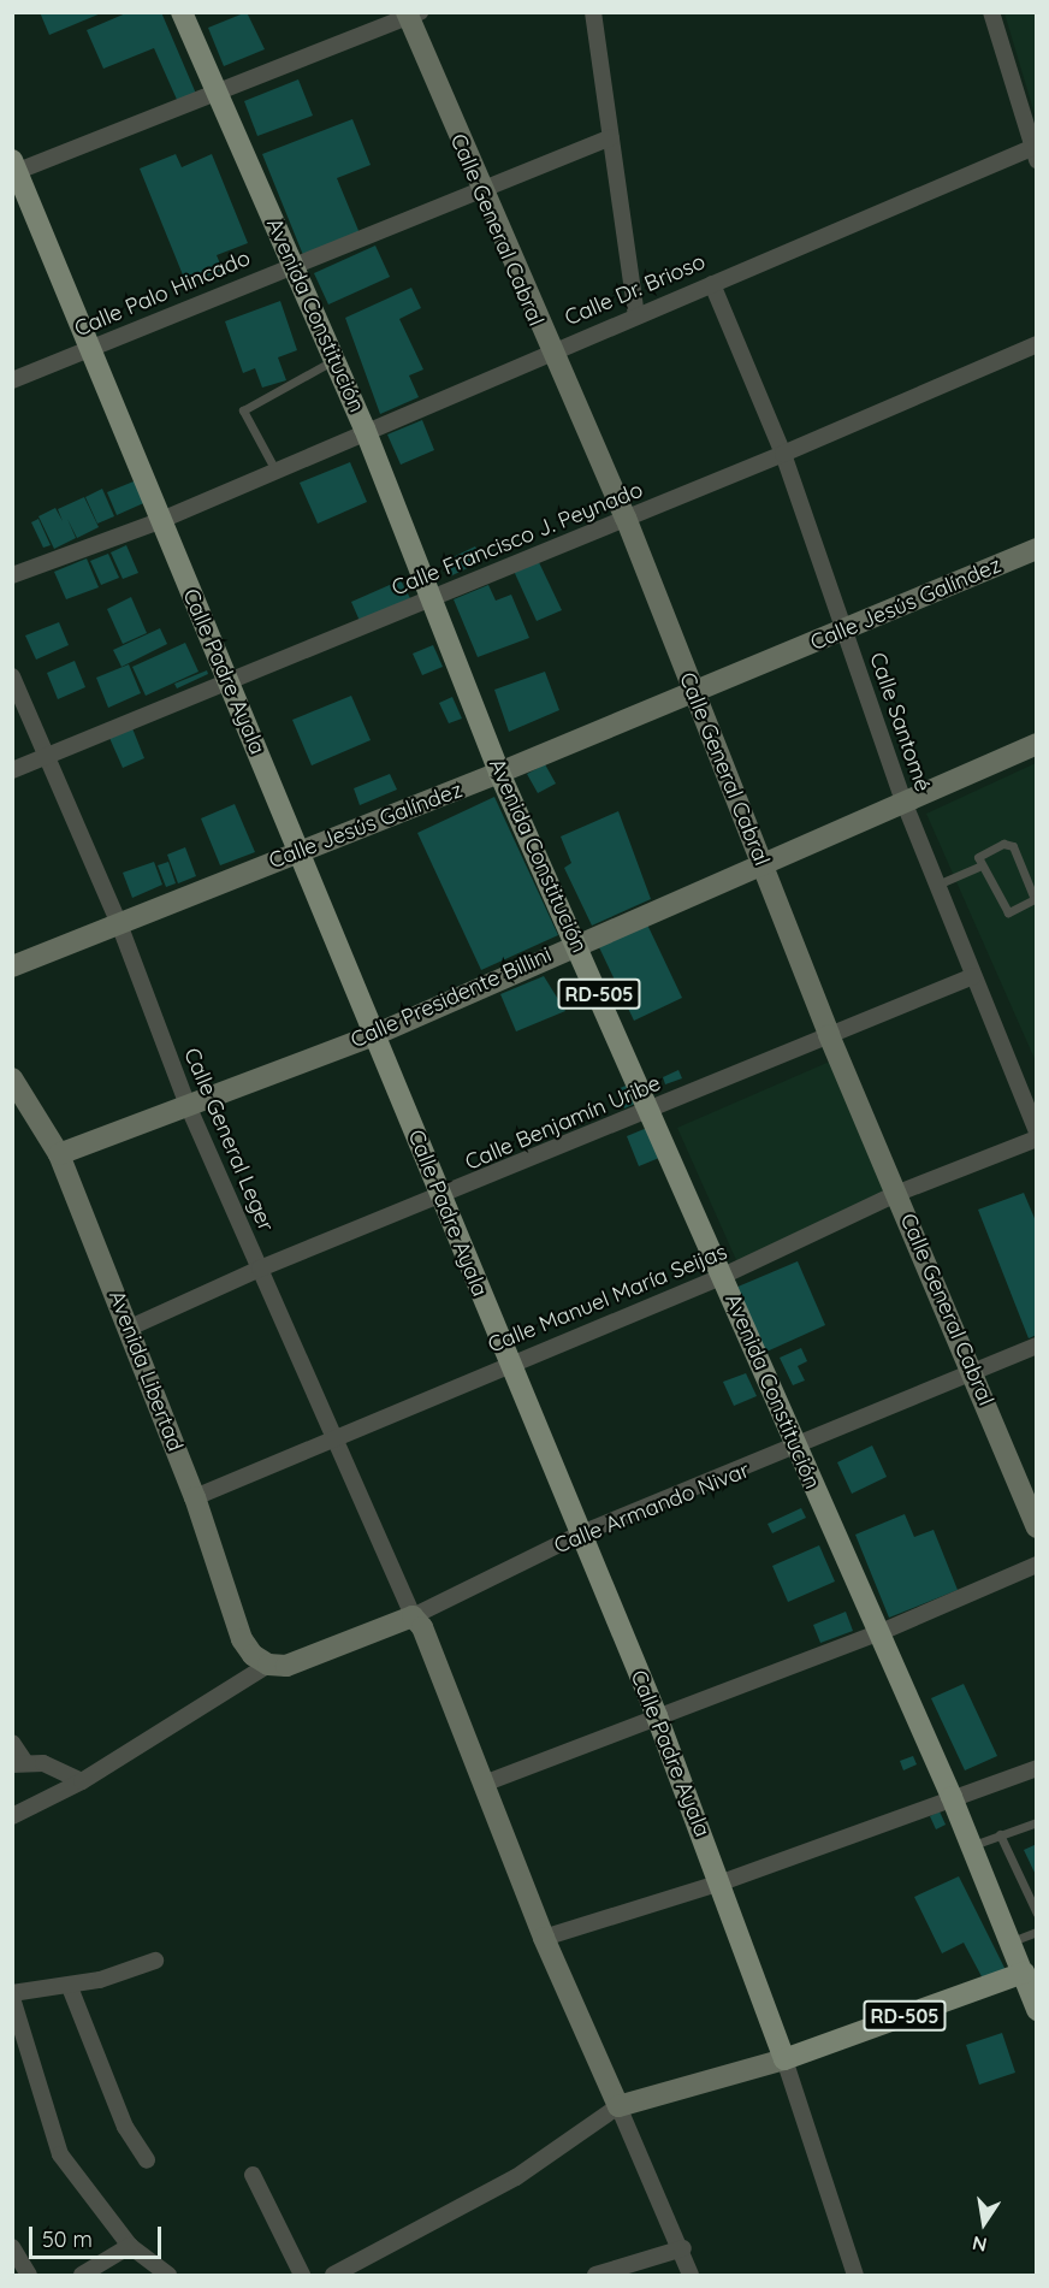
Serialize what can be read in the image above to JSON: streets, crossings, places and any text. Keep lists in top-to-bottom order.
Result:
{
  "streets": {
    "main road": ["Avenida Constitución", "Calle Padre Ayala", "RD-505"],
    "street": [
      "Calle General Cabral",
      "Calle Dr. Brioso",
      "Calle Palo Hincado",
      "Calle Francisco J. Peynado",
      "Calle Jesús Galíndez",
      "Calle Santomé",
      "Calle Presidente Billini",
      "Calle Benjamín Uribe",
      "Calle General Leger",
      "Calle Manuel María Seijas",
      "Avenida Libertad",
      "Calle Armando Nivar"
    ]
  },
  "crossings": [
    ["Calle General Cabral", "Calle Dr. Brioso"],
    ["Calle General Cabral", "Calle Palo Hincado"],
    ["Calle General Cabral", "Calle Francisco J. Peynado"],
    ["Calle General Cabral", "Calle Jesús Galíndez"],
    ["Calle General Cabral", "Calle Presidente Billini"],
    ["Calle General Cabral", "Calle Benjamín Uribe"],
    ["Calle General Cabral", "Calle Manuel María Seijas"],
    ["Calle General Cabral", "Calle Armando Nivar"],
    ["Calle Dr. Brioso", "Avenida Constitución"],
    ["Calle Dr. Brioso", "Calle Padre Ayala"],
    ["Calle Dr. Brioso", "Calle Santomé"],
    ["Calle Palo Hincado", "Avenida Constitución"],
    ["Calle Palo Hincado", "Calle Padre Ayala"],
    ["Avenida Constitución", "Calle Francisco J. Peynado"],
    ["Avenida Constitución", "Calle Jesús Galíndez"],
    ["Avenida Constitución", "RD-505"],
    ["Avenida Constitución", "Calle Presidente Billini"],
    ["Avenida Constitución", "Calle Benjamín Uribe"],
    ["Avenida Constitución", "Calle Manuel María Seijas"],
    ["Avenida Constitución", "Calle Armando Nivar"],
    ["Calle Francisco J. Peynado", "Calle Padre Ayala"],
    ["Calle Francisco J. Peynado", "Calle Santomé"],
    ["Calle Francisco J. Peynado", "Calle General Leger"],
    ["Calle Jesús Galíndez", "Calle Padre Ayala"],
    ["Calle Jesús Galíndez", "Calle Santomé"],
    ["Calle Jesús Galíndez", "Calle General Leger"],
    ["Calle Padre Ayala", "RD-505"],
    ["Calle Padre Ayala", "Calle Presidente Billini"],
    ["Calle Padre Ayala", "Calle Benjamín Uribe"],
    ["Calle Padre Ayala", "Calle Manuel María Seijas"],
    ["Calle Padre Ayala", "Calle Armando Nivar"],
    ["Calle Santomé", "Calle Presidente Billini"],
    ["Calle Santomé", "Calle Benjamín Uribe"],
    ["Calle Presidente Billini", "Calle General Leger"],
    ["Calle Presidente Billini", "Avenida Libertad"],
    ["Calle Benjamín Uribe", "Calle General Leger"],
    ["Calle Benjamín Uribe", "Avenida Libertad"],
    ["Calle General Leger", "Calle Manuel María Seijas"],
    ["Calle General Leger", "Calle Armando Nivar"],
    ["Calle Manuel María Seijas", "Avenida Libertad"],
    ["Avenida Libertad", "Calle Armando Nivar"]
  ],
  "scale_bar": "50 m",
  "north": "bottom"
}
